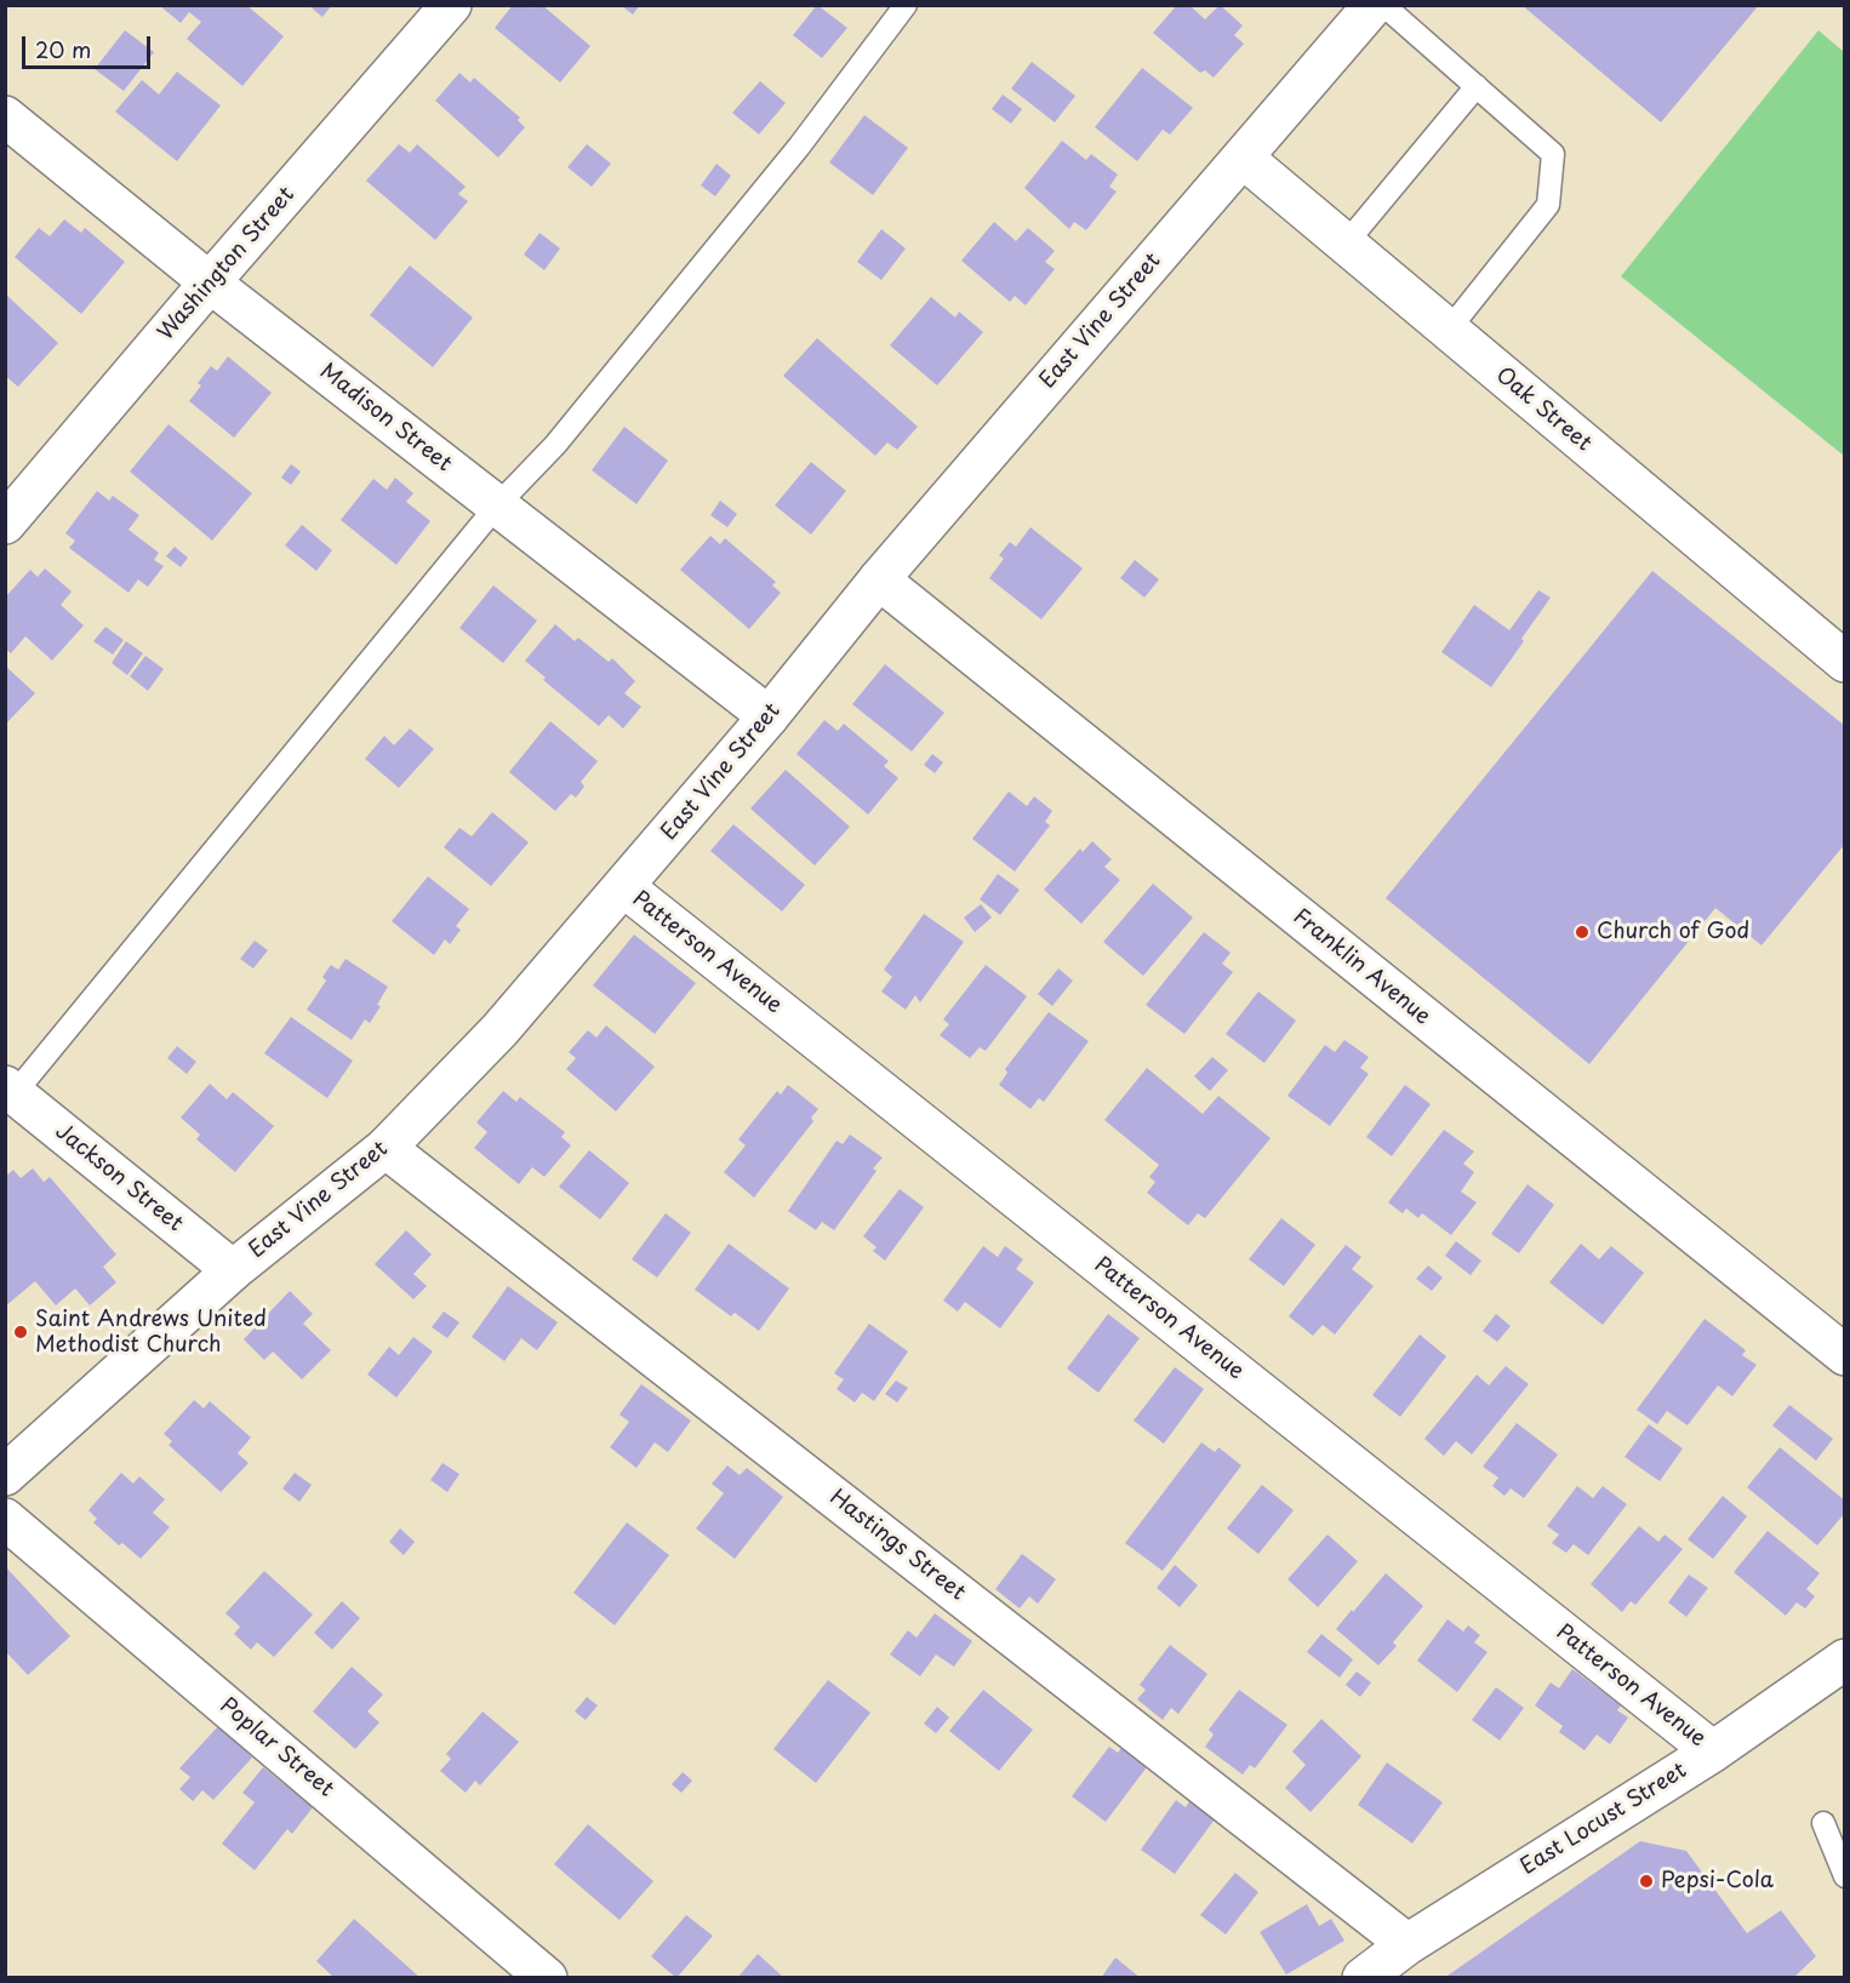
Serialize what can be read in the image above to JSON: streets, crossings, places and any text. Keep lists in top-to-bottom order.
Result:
{
  "streets": {
    "street": [
      "Washington Street",
      "East Vine Street",
      "Oak Street",
      "Madison Street",
      "Patterson Avenue",
      "Franklin Avenue",
      "Jackson Street",
      "Hastings Street",
      "Poplar Street",
      "East Locust Street"
    ]
  },
  "crossings": [
    ["Washington Street", "Madison Street"],
    ["East Vine Street", "Oak Street"],
    ["East Vine Street", "Madison Street"],
    ["East Vine Street", "Patterson Avenue"],
    ["East Vine Street", "Franklin Avenue"],
    ["East Vine Street", "Jackson Street"],
    ["East Vine Street", "Hastings Street"],
    ["Patterson Avenue", "East Locust Street"],
    ["Hastings Street", "East Locust Street"]
  ],
  "places": ["Church of God", "Saint Andrews United Methodist Church", "Pepsi-Cola"],
  "scale_bar": "20 m"
}
